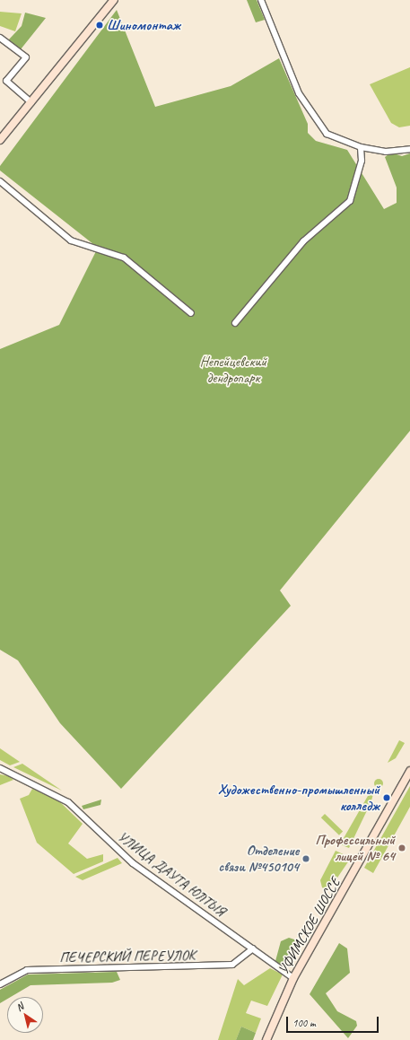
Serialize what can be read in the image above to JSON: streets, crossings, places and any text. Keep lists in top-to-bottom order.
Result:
{
  "streets": {
    "main road": ["УФИМСКОЕ ШОССЕ"],
    "street": ["УЛИЦА ДАУТА ЮЛТЫЯ", "ПЕЧЕРСКИЙ ПЕРЕУЛОК"]
  },
  "crossings": [
    ["УЛИЦА ДАУТА ЮЛТЫЯ", "УФИМСКОЕ ШОССЕ"],
    ["УЛИЦА ДАУТА ЮЛТЫЯ", "ПЕЧЕРСКИЙ ПЕРЕУЛОК"]
  ],
  "parks": ["Непейцевский дендропарк"],
  "places": [
    "Шиномонтаж",
    "Художественно-промышленный колледж",
    "Профессильный лицей № 64",
    "Отделение связи №450104"
  ],
  "scale_bar": "100 m",
  "north": "top left"
}
